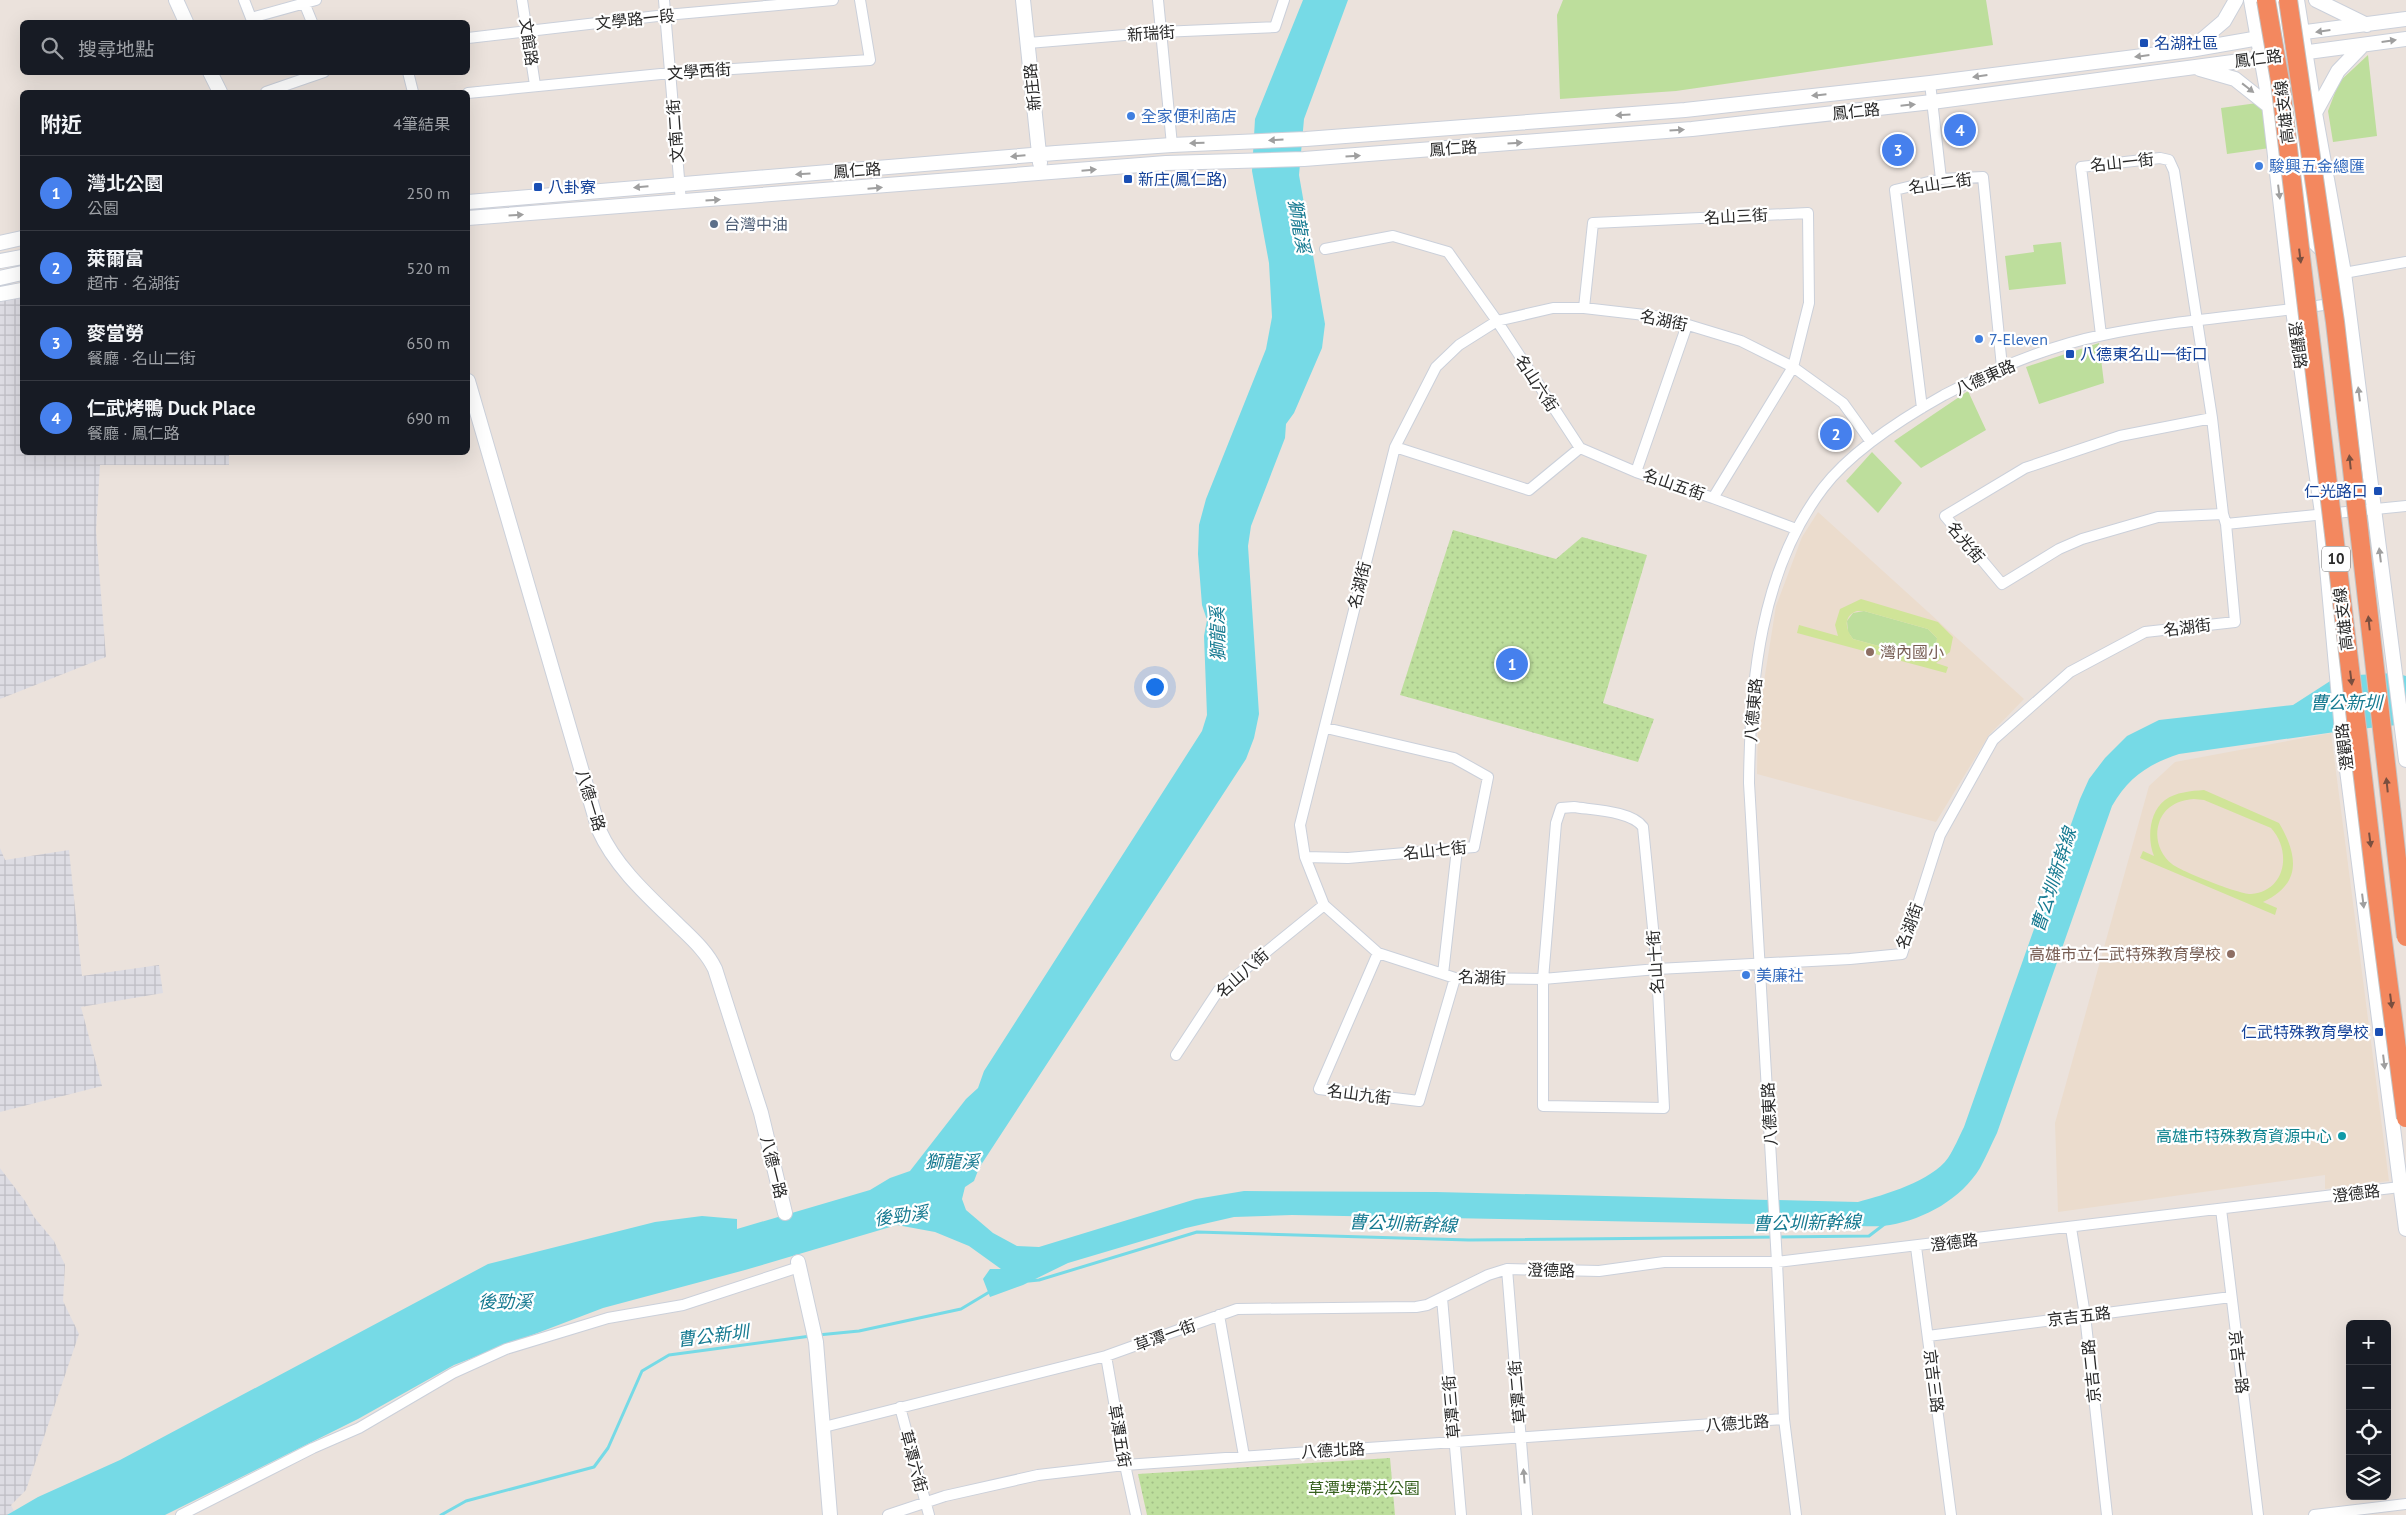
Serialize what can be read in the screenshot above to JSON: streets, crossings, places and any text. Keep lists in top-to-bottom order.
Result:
{
  "streets": {
    "highway": ["高雄支線", "10"],
    "main road": [
      "鳳仁路",
      "新庄路",
      "澄觀路",
      "八德一路"
    ],
    "street": [
      "文學路一段",
      "新瑞街",
      "文館路",
      "文學西街",
      "文南二街",
      "名山一街",
      "名山二街",
      "名山三街",
      "名湖街",
      "八德東路",
      "名山六街",
      "名山五街",
      "名光街",
      "名山七街",
      "名山十街",
      "名山八街",
      "名山九街",
      "澄德路",
      "京吉五路",
      "草潭一街",
      "京吉一路",
      "京吉二路",
      "京吉三路",
      "草潭二街",
      "草潭三街",
      "八德北路",
      "草潭五街",
      "草潭六街"
    ]
  },
  "crossings": [
    ["文學路一段", "文館路"],
    ["文學路一段", "文南二街"],
    ["新瑞街", "新庄路"],
    ["文館路", "文學西街"],
    ["鳳仁路", "新庄路"],
    ["鳳仁路", "文南二街"],
    ["鳳仁路", "澄觀路"],
    ["文學西街", "文南二街"],
    ["名山一街", "名湖街"],
    ["名山一街", "八德東路"],
    ["名山二街", "八德東路"],
    ["名山三街", "名湖街"],
    ["名山三街", "名山五街"],
    ["名湖街", "八德東路"],
    ["名湖街", "名山六街"],
    ["名湖街", "名山五街"],
    ["名湖街", "名光街"],
    ["名湖街", "名山七街"],
    ["名湖街", "名山十街"],
    ["名湖街", "名山八街"],
    ["名湖街", "名山九街"],
    ["澄觀路", "八德東路"],
    ["澄觀路", "澄德路"],
    ["八德東路", "澄德路"],
    ["八德東路", "八德北路"],
    ["澄德路", "草潭一街"],
    ["澄德路", "京吉一路"],
    ["澄德路", "京吉二路"],
    ["澄德路", "京吉三路"],
    ["澄德路", "草潭二街"],
    ["京吉五路", "京吉一路"],
    ["京吉五路", "京吉二路"],
    ["京吉五路", "京吉三路"],
    ["草潭一街", "草潭二街"],
    ["草潭一街", "草潭三街"],
    ["草潭一街", "草潭五街"],
    ["草潭一街", "草潭六街"],
    ["草潭二街", "八德北路"],
    ["草潭三街", "八德北路"],
    ["八德北路", "草潭五街"],
    ["八德北路", "草潭六街"]
  ],
  "water": [
    "獅龍溪",
    "曹公新圳",
    "曹公圳新幹線",
    "後勁溪"
  ],
  "parks": ["草潭埤滯洪公園"],
  "places": {
    "transit": [
      "名湖社區",
      "新庄(鳳仁路)",
      "八卦寮",
      "八德東名山一街口",
      "仁光路口",
      "仁武特殊教育學校"
    ],
    "other": [
      "全家便利商店",
      "駿興五金總匯",
      "台灣中油",
      "7-Eleven",
      "灣內國小",
      "高雄市立仁武特殊教育學校",
      "美廉社",
      "高雄市特殊教育資源中心"
    ]
  },
  "page": {
    "search": "搜尋地點",
    "heading": ["附近", "4筆結果"],
    "pins": [
      "4",
      "3",
      "2",
      "1"
    ],
    "list": [
      {
        "mark": "1",
        "name": "灣北公園",
        "note": "公園",
        "value": "250 m"
      },
      {
        "mark": "2",
        "name": "萊爾富",
        "note": "超市 · 名湖街",
        "value": "520 m"
      },
      {
        "mark": "3",
        "name": "麥當勞",
        "note": "餐廳 · 名山二街",
        "value": "650 m"
      },
      {
        "mark": "4",
        "name": "仁武烤鴨 Duck Place",
        "note": "餐廳 · 鳳仁路",
        "value": "690 m"
      }
    ],
    "map_buttons": ["+", "−"]
  }
}
